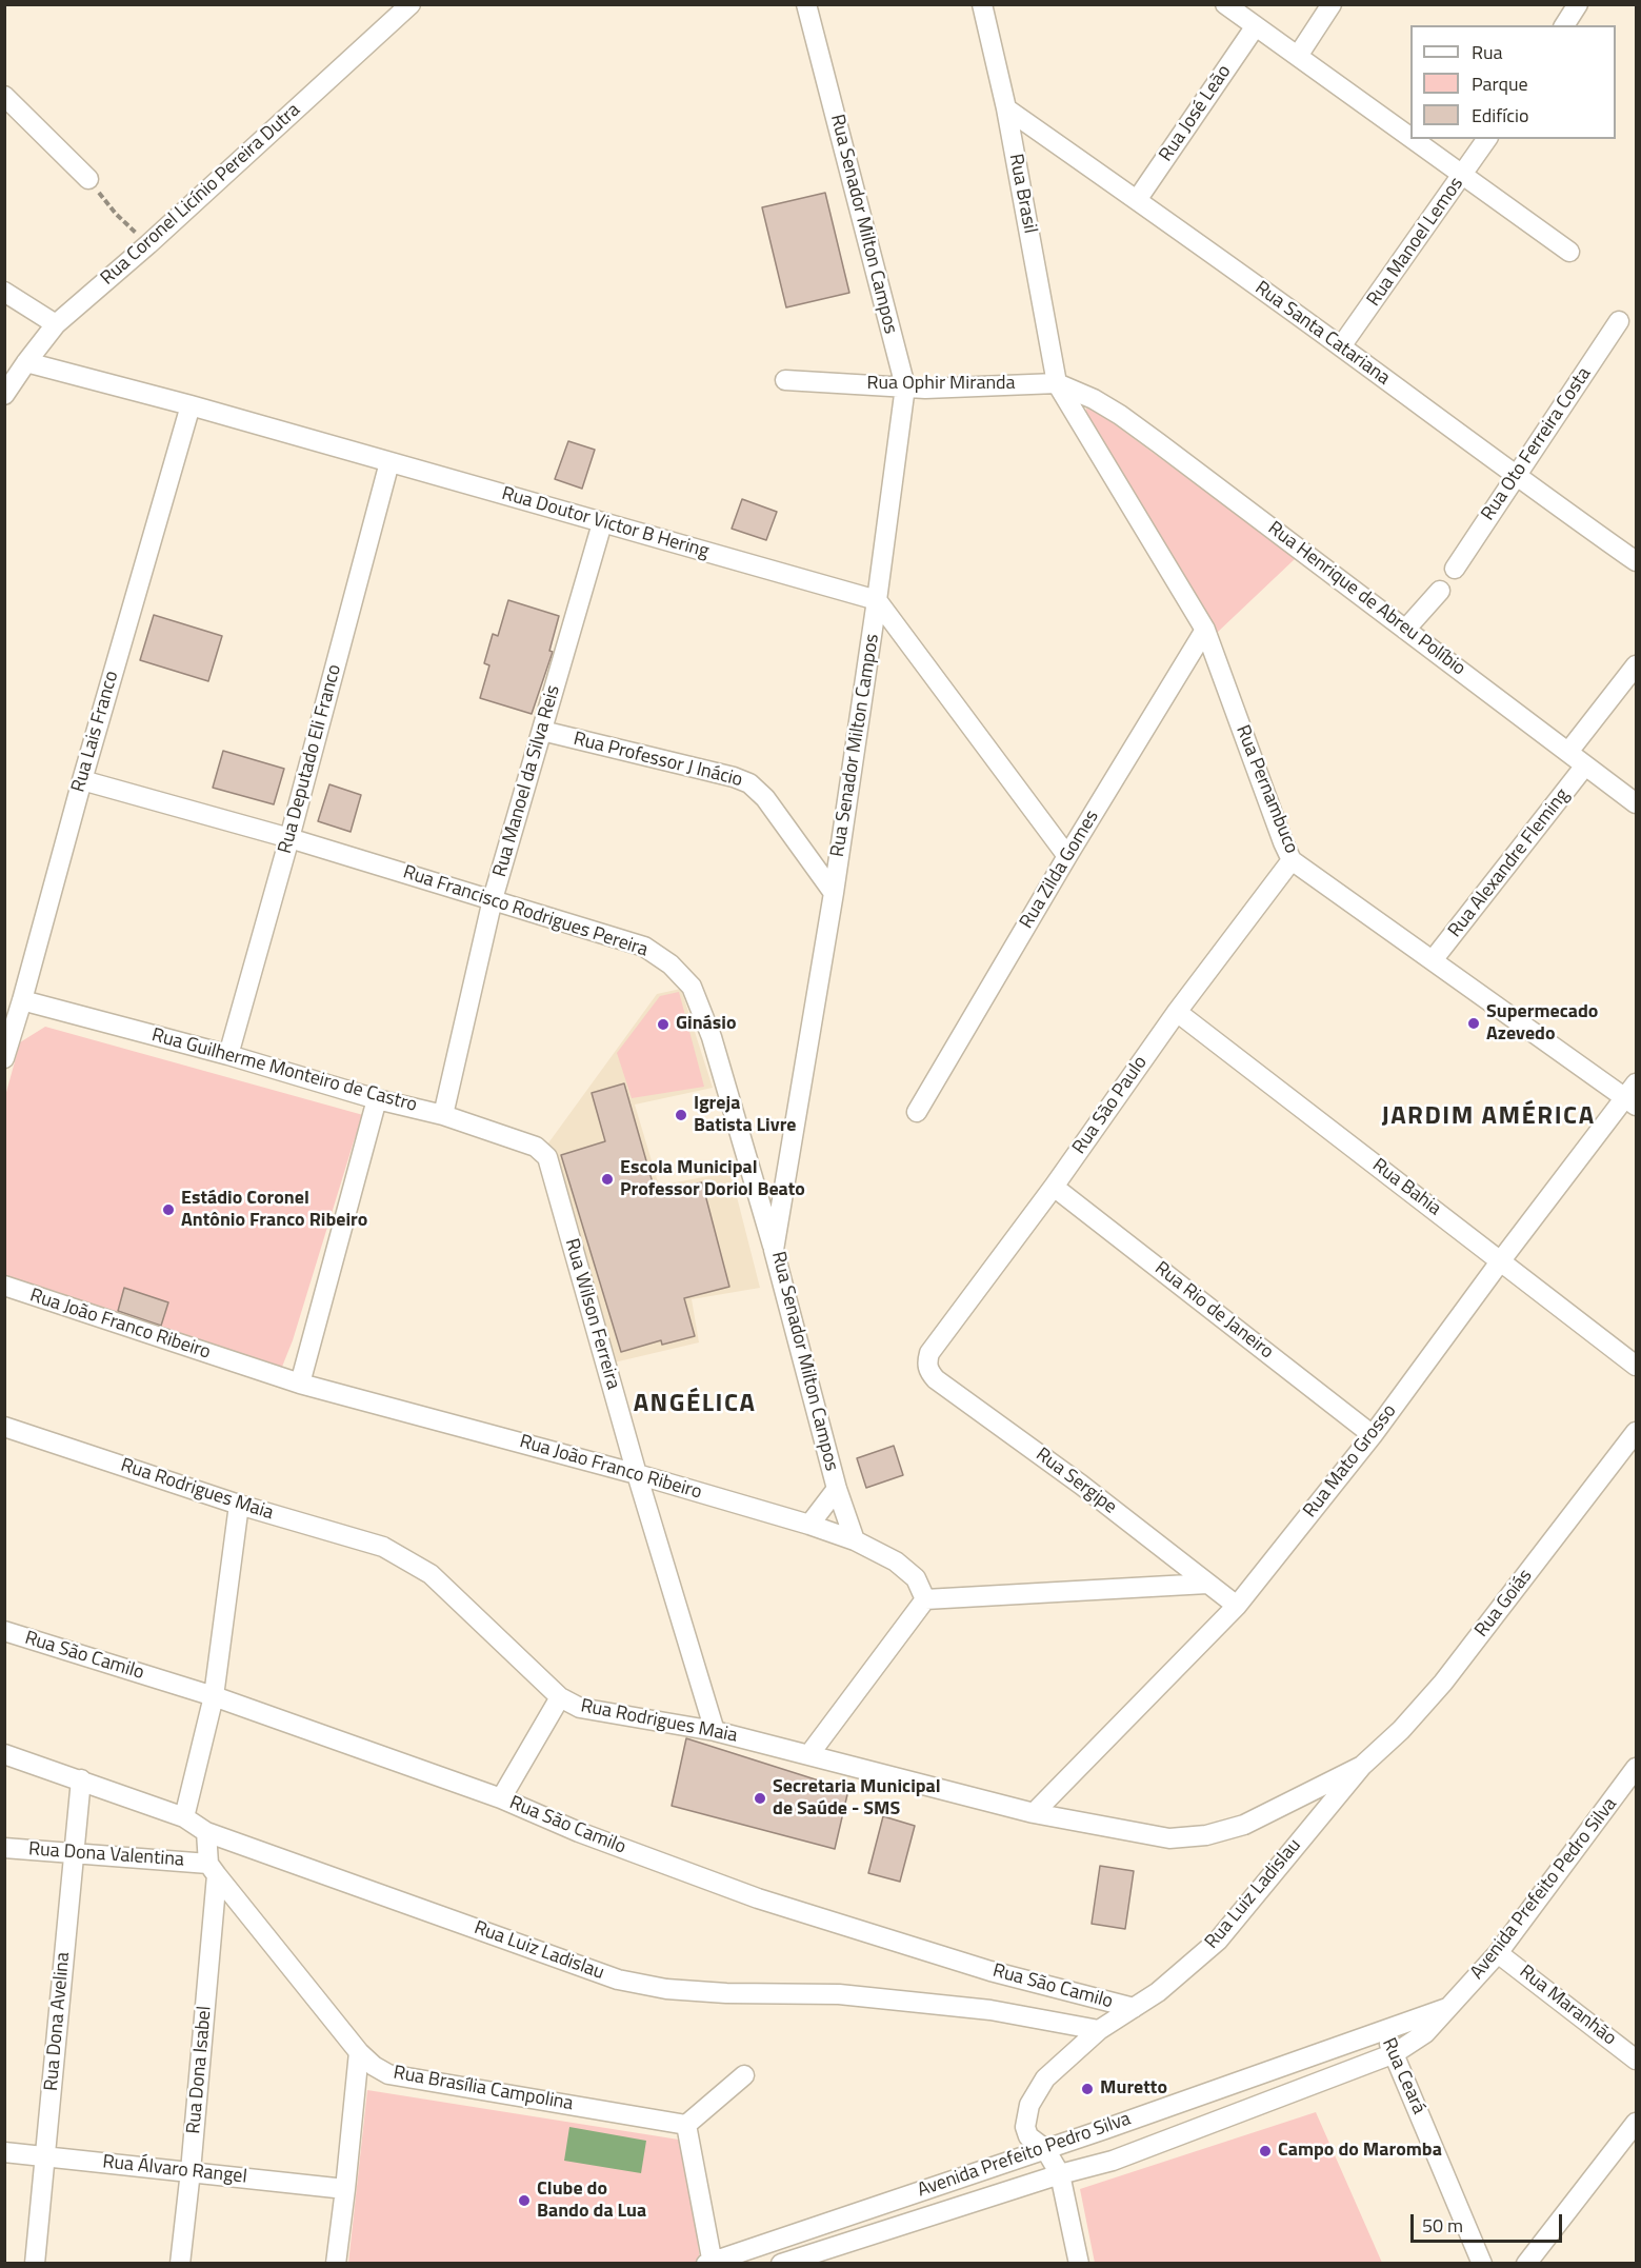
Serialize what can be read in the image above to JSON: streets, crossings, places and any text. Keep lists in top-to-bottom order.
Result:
{
  "streets": {
    "street": [
      "Rua José Leão",
      "Rua Brasil",
      "Rua Coronel Licínio Pereira Dutra",
      "Rua Senador Milton Campos",
      "Rua Manoel Lemos",
      "Rua Santa Catariana",
      "Rua Ophir Miranda",
      "Rua Oto Ferreira Costa",
      "Rua Doutor Victor B Hering",
      "Rua Henrique de Abreu Políbio",
      "Rua Lais Franco",
      "Rua Deputado Eli Franco",
      "Rua Professor J Inácio",
      "Rua Manoel da Silva Reis",
      "Rua Pernambuco",
      "Rua Alexandre Fleming",
      "Rua Zilda Gomes",
      "Rua Francisco Rodrigues Pereira",
      "Rua Guilherme Monteiro de Castro",
      "Rua São Paulo",
      "Rua Bahia",
      "Rua Rio de Janeiro",
      "Rua Wilson Ferreira",
      "Rua João Franco Ribeiro",
      "Rua Mato Grosso",
      "Rua Sergipe",
      "Rua Rodrigues Maia",
      "Rua Goiás",
      "Rua São Camilo",
      "Rua Dona Valentina",
      "Avenida Prefeito Pedro Silva",
      "Rua Luiz Ladislau",
      "Rua Maranhão",
      "Rua Dona Avelina",
      "Rua Dona Isabel",
      "Rua Ceará",
      "Rua Brasília Campolina",
      "Rua Álvaro Rangel"
    ]
  },
  "crossings": [
    ["Rua José Leão", "Rua Santa Catariana"],
    ["Rua Brasil", "Rua Santa Catariana"],
    ["Rua Brasil", "Rua Ophir Miranda"],
    ["Rua Brasil", "Rua Pernambuco"],
    ["Rua Coronel Licínio Pereira Dutra", "Rua Doutor Victor B Hering"],
    ["Rua Senador Milton Campos", "Rua Ophir Miranda"],
    ["Rua Senador Milton Campos", "Rua Doutor Victor B Hering"],
    ["Rua Senador Milton Campos", "Rua Professor J Inácio"],
    ["Rua Senador Milton Campos", "Rua Francisco Rodrigues Pereira"],
    ["Rua Senador Milton Campos", "Rua João Franco Ribeiro"],
    ["Rua Manoel Lemos", "Rua Santa Catariana"],
    ["Rua Santa Catariana", "Rua Oto Ferreira Costa"],
    ["Rua Ophir Miranda", "Rua Henrique de Abreu Políbio"],
    ["Rua Ophir Miranda", "Rua Pernambuco"],
    ["Rua Doutor Victor B Hering", "Rua Lais Franco"],
    ["Rua Doutor Victor B Hering", "Rua Deputado Eli Franco"],
    ["Rua Doutor Victor B Hering", "Rua Manoel da Silva Reis"],
    ["Rua Henrique de Abreu Políbio", "Rua Alexandre Fleming"],
    ["Rua Lais Franco", "Rua Francisco Rodrigues Pereira"],
    ["Rua Lais Franco", "Rua Guilherme Monteiro de Castro"],
    ["Rua Deputado Eli Franco", "Rua Francisco Rodrigues Pereira"],
    ["Rua Deputado Eli Franco", "Rua Guilherme Monteiro de Castro"],
    ["Rua Professor J Inácio", "Rua Manoel da Silva Reis"],
    ["Rua Manoel da Silva Reis", "Rua Francisco Rodrigues Pereira"],
    ["Rua Manoel da Silva Reis", "Rua Guilherme Monteiro de Castro"],
    ["Rua Pernambuco", "Rua Alexandre Fleming"],
    ["Rua Pernambuco", "Rua Zilda Gomes"],
    ["Rua Pernambuco", "Rua São Paulo"],
    ["Rua Pernambuco", "Rua Mato Grosso"],
    ["Rua Guilherme Monteiro de Castro", "Rua Wilson Ferreira"],
    ["Rua São Paulo", "Rua Bahia"],
    ["Rua São Paulo", "Rua Rio de Janeiro"],
    ["Rua São Paulo", "Rua Sergipe"],
    ["Rua Bahia", "Rua Mato Grosso"],
    ["Rua Rio de Janeiro", "Rua Mato Grosso"],
    ["Rua Wilson Ferreira", "Rua João Franco Ribeiro"],
    ["Rua Wilson Ferreira", "Rua Rodrigues Maia"],
    ["Rua Mato Grosso", "Rua Sergipe"],
    ["Rua Mato Grosso", "Rua Rodrigues Maia"],
    ["Rua Rodrigues Maia", "Rua Goiás"],
    ["Rua Rodrigues Maia", "Rua Luiz Ladislau"],
    ["Rua Goiás", "Rua Luiz Ladislau"],
    ["Rua São Camilo", "Rua Luiz Ladislau"],
    ["Rua Dona Valentina", "Rua Dona Avelina"],
    ["Rua Dona Valentina", "Rua Dona Isabel"],
    ["Rua Dona Valentina", "Rua Brasília Campolina"],
    ["Avenida Prefeito Pedro Silva", "Rua Luiz Ladislau"],
    ["Avenida Prefeito Pedro Silva", "Rua Maranhão"],
    ["Avenida Prefeito Pedro Silva", "Rua Ceará"],
    ["Rua Luiz Ladislau", "Rua Dona Avelina"],
    ["Rua Luiz Ladislau", "Rua Dona Isabel"],
    ["Rua Dona Avelina", "Rua Álvaro Rangel"],
    ["Rua Dona Isabel", "Rua Brasília Campolina"],
    ["Rua Dona Isabel", "Rua Álvaro Rangel"]
  ],
  "districts": ["JARDIM AMÉRICA", "ANGÉLICA"],
  "places": [
    "Supermecado Azevedo",
    "Ginásio",
    "Igreja Batista Livre",
    "Escola Municipal Professor Doriol Beato",
    "Estádio Coronel Antônio Franco Ribeiro",
    "Secretaria Municipal de Saúde - SMS",
    "Muretto",
    "Campo do Maromba",
    "Clube do Bando da Lua"
  ],
  "legend": ["Rua", "Parque", "Edifício"],
  "scale_bar": "50 m"
}
